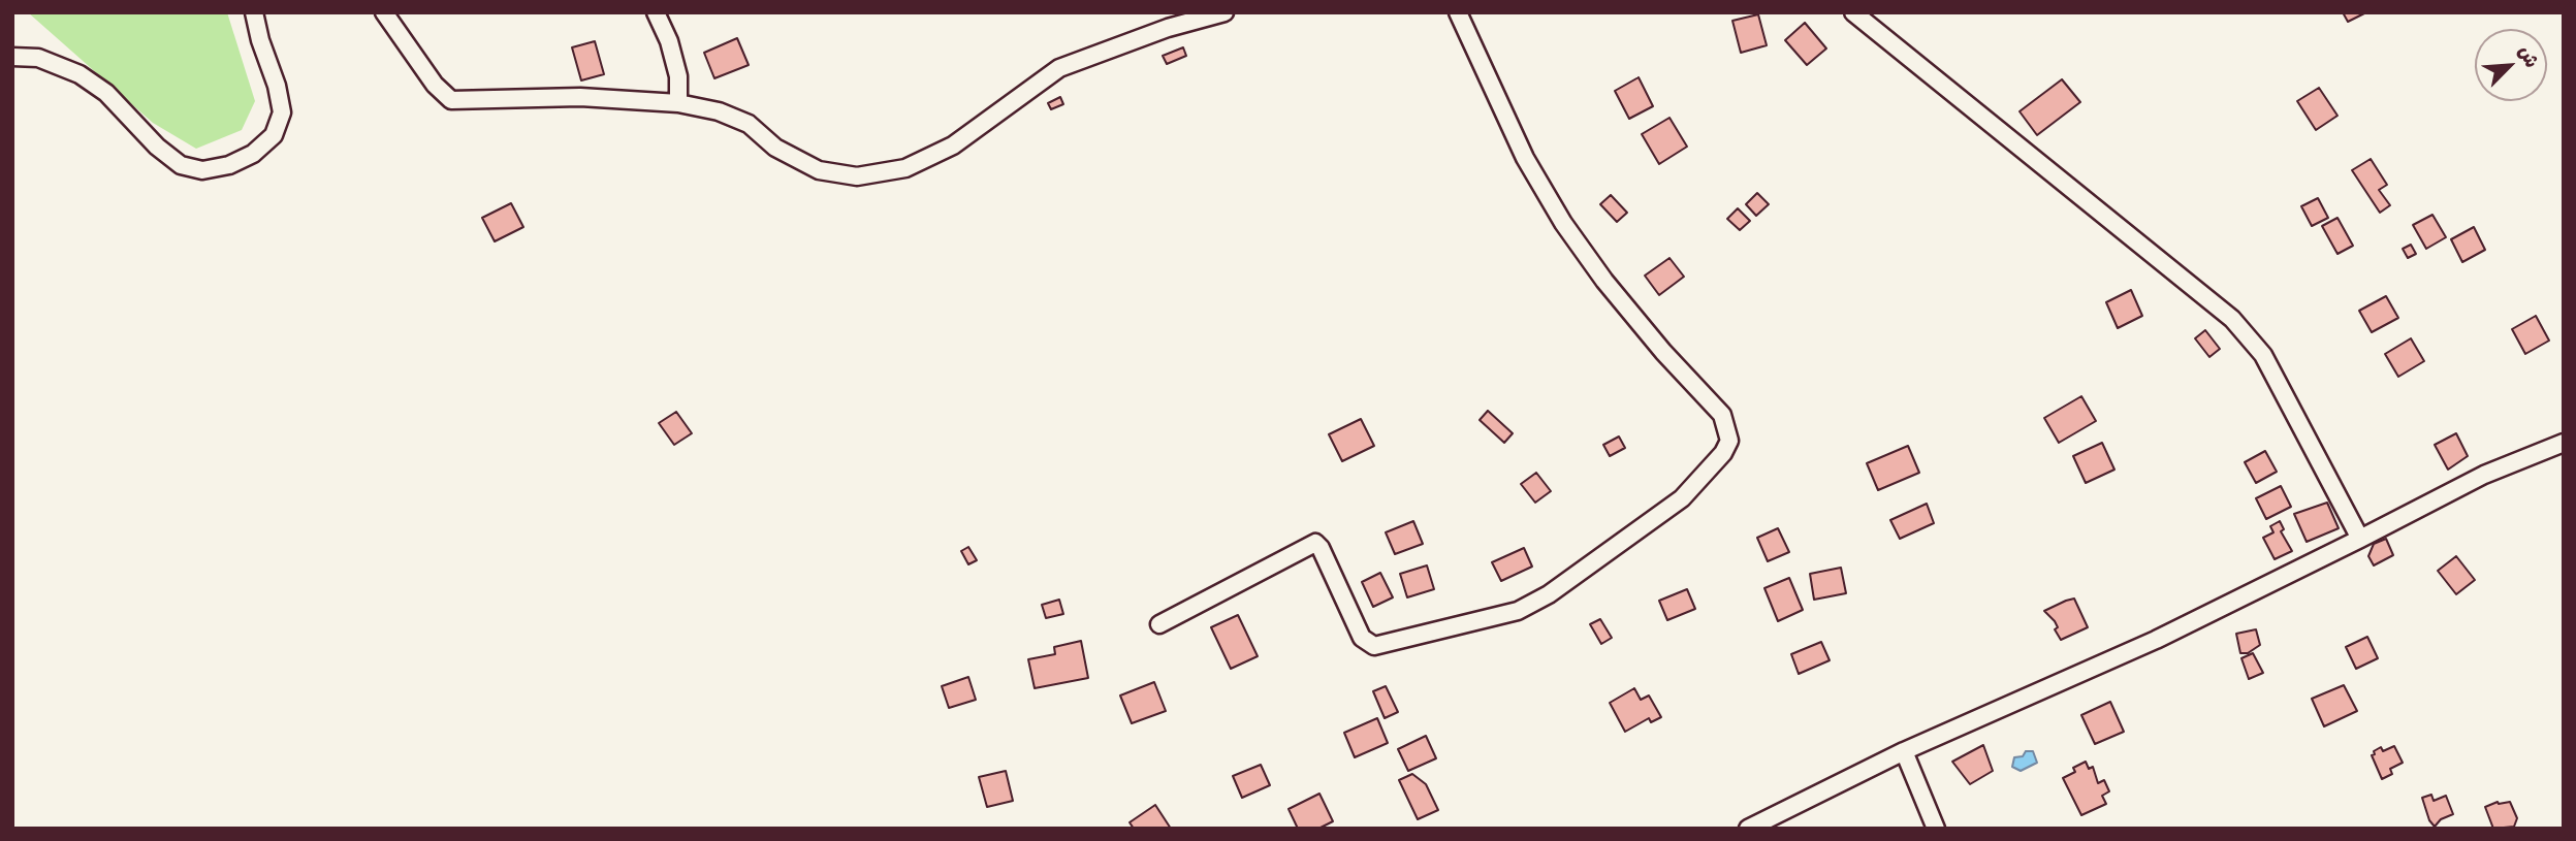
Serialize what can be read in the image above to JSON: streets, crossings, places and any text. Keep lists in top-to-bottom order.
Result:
{
  "north": "top right"
}
